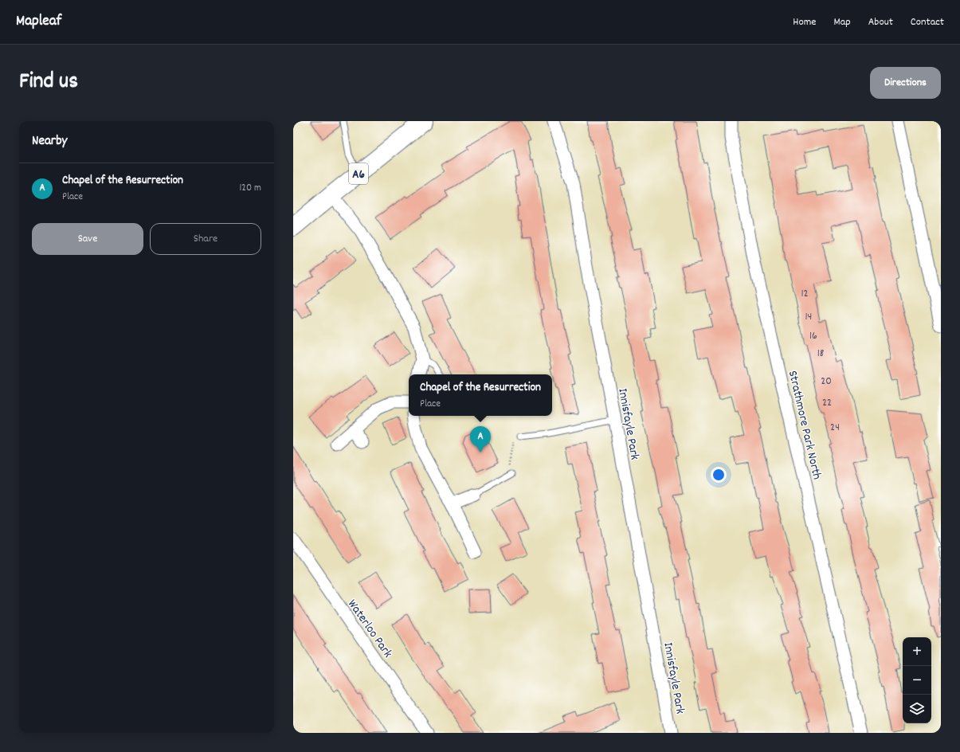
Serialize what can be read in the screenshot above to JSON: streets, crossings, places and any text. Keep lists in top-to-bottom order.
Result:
{
  "streets": {
    "main road": ["A6"],
    "street": ["Innisfayle Park", "Strathmore Park North", "Waterloo Park"]
  },
  "house_numbers": [
    "12",
    "14",
    "16",
    "18",
    "20",
    "22",
    "24"
  ],
  "page": {
    "header": "Mapleaf",
    "nav": [
      "Home",
      "Map",
      "About",
      "Contact"
    ],
    "title": "Find us",
    "buttons": [
      "Directions",
      ["Save", "Share"]
    ],
    "heading": "Nearby",
    "list": [
      {
        "mark": "A",
        "name": "Chapel of the Resurrection",
        "note": "Place",
        "value": "120 m"
      }
    ],
    "popup": ["Chapel of the Resurrection", "Place"],
    "pins": "A",
    "map_buttons": ["+", "−"]
  }
}
